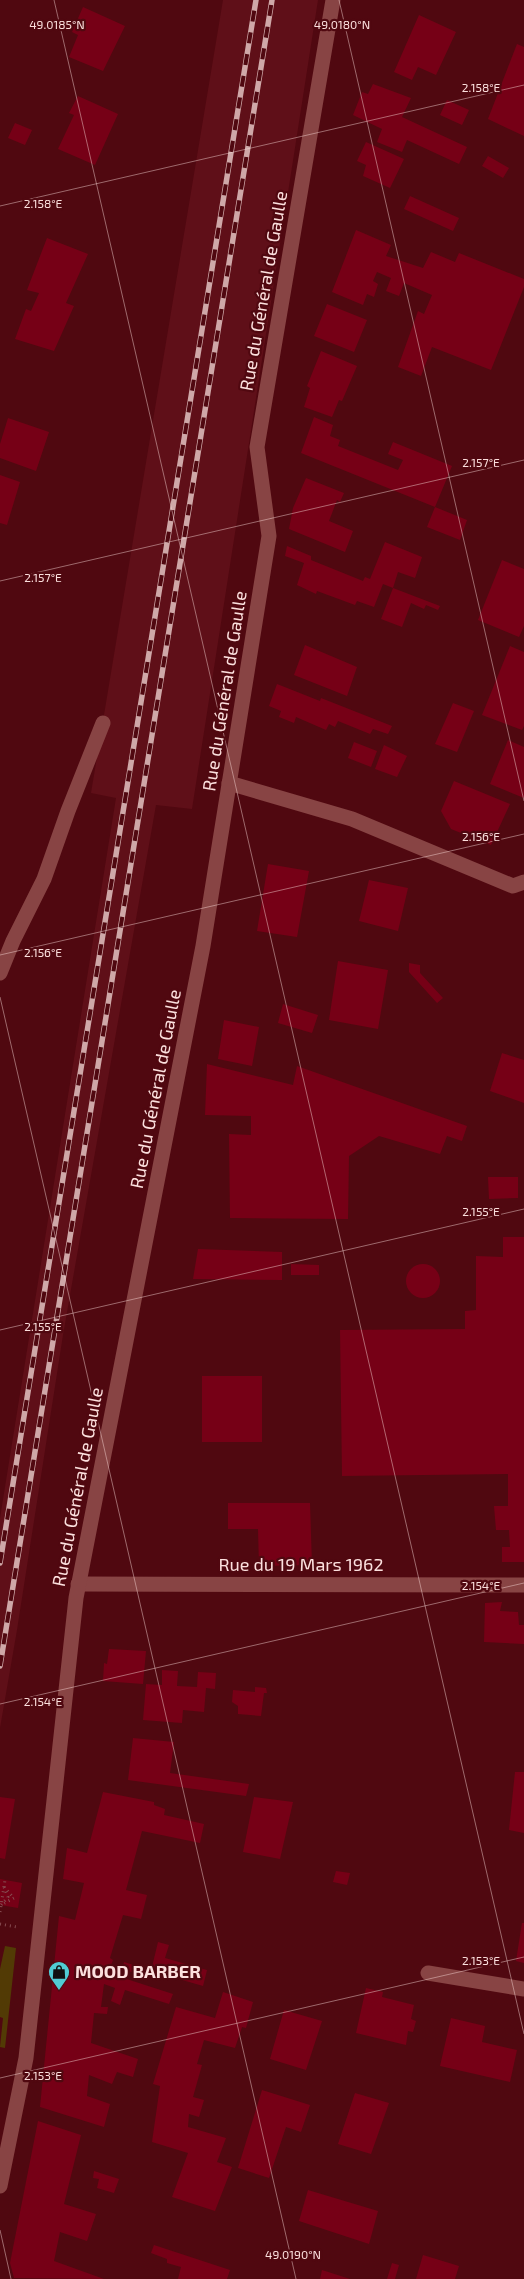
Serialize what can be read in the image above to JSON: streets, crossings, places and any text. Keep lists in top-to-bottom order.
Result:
{
  "streets": {
    "street": ["Rue du Général de Gaulle", "Rue du 19 Mars 1962"]
  },
  "crossings": [
    ["Rue du Général de Gaulle", "Rue du 19 Mars 1962"]
  ],
  "places": {
    "shop": ["MOOD BARBER"]
  },
  "coordinates": [
    "49.0185°N",
    "49.0180°N",
    "2.158°E",
    "2.157°E",
    "2.156°E",
    "2.155°E",
    "2.154°E",
    "2.153°E",
    "49.0190°N"
  ]
}
